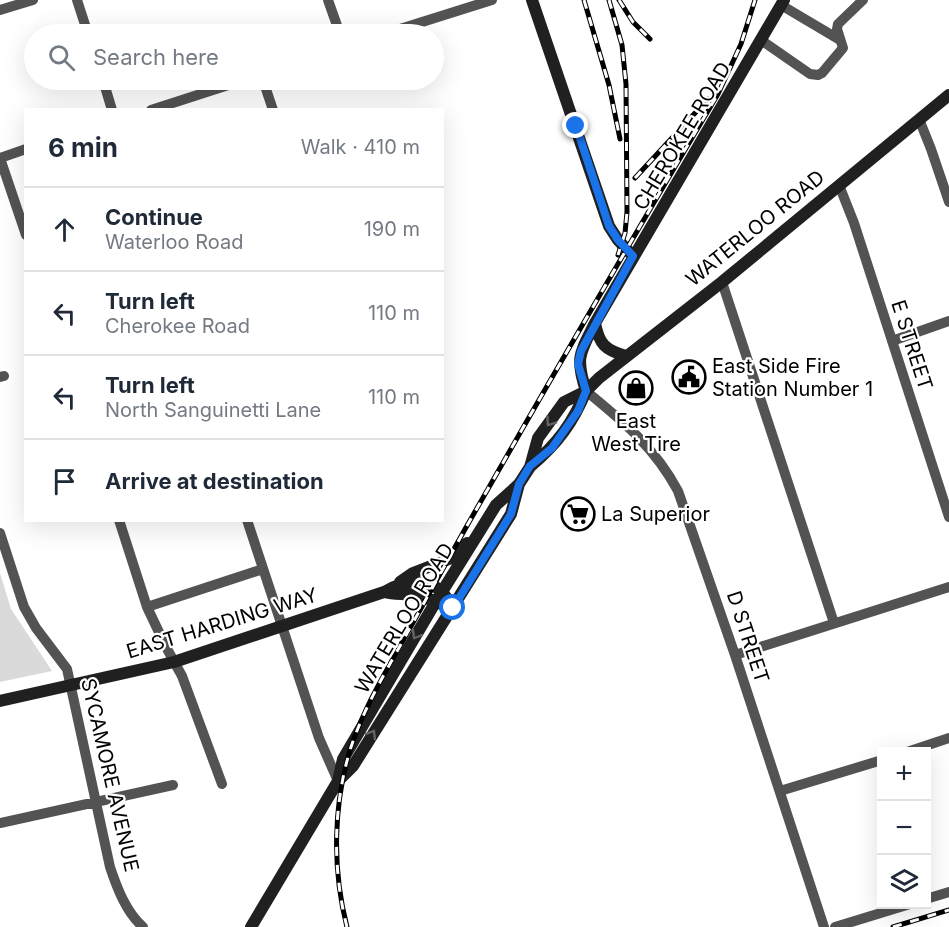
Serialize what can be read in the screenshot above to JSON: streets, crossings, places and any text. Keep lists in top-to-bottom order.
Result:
{
  "streets": {
    "main road": ["CHEROKEE ROAD", "WATERLOO ROAD", "EAST HARDING WAY"],
    "street": ["E STREET", "D STREET", "SYCAMORE AVENUE"]
  },
  "crossings": [
    ["CHEROKEE ROAD", "WATERLOO ROAD"],
    ["CHEROKEE ROAD", "D STREET"],
    ["WATERLOO ROAD", "E STREET"],
    ["WATERLOO ROAD", "EAST HARDING WAY"],
    ["WATERLOO ROAD", "D STREET"],
    ["EAST HARDING WAY", "SYCAMORE AVENUE"]
  ],
  "places": {
    "public building": ["East Side Fire Station Number 1"],
    "shop": ["East West Tire"],
    "supermarket": ["La Superior"]
  },
  "page": {
    "search": "Search here",
    "heading": ["6 min", "Walk · 410 m"],
    "list": [
      ["Continue", "Waterloo Road", "190 m"],
      ["Turn left", "Cherokee Road", "110 m"],
      ["Turn left", "North Sanguinetti Lane", "110 m"],
      "Arrive at destination"
    ],
    "map_buttons": ["+", "−"]
  }
}
